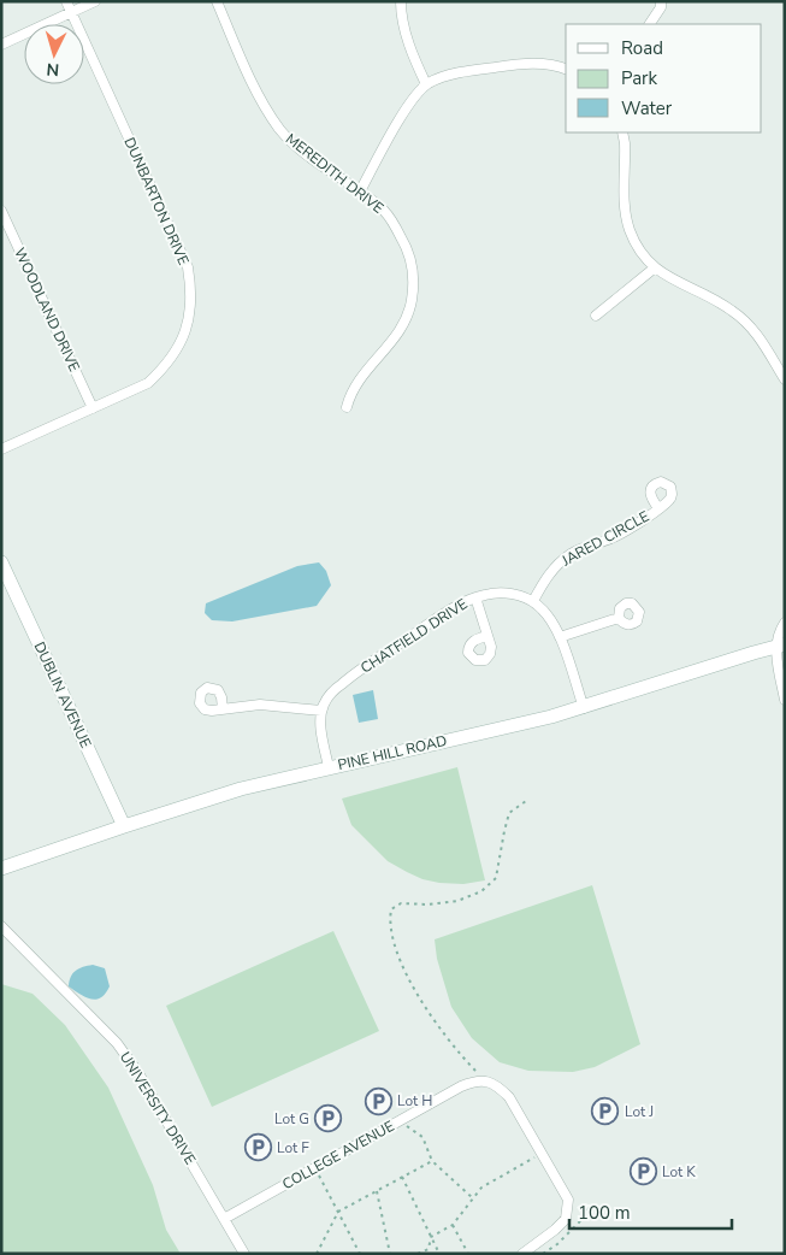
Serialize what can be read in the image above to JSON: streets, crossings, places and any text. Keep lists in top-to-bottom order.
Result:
{
  "streets": {
    "street": [
      "MEREDITH DRIVE",
      "DUNBARTON DRIVE",
      "WOODLAND DRIVE",
      "JARED CIRCLE",
      "CHATFIELD DRIVE",
      "DUBLIN AVENUE",
      "PINE HILL ROAD",
      "UNIVERSITY DRIVE",
      "COLLEGE AVENUE"
    ]
  },
  "crossings": [
    ["DUNBARTON DRIVE", "WOODLAND DRIVE"],
    ["JARED CIRCLE", "CHATFIELD DRIVE"],
    ["DUBLIN AVENUE", "PINE HILL ROAD"],
    ["UNIVERSITY DRIVE", "COLLEGE AVENUE"]
  ],
  "places": {
    "parking": [
      "Lot H",
      "Lot J",
      "Lot G",
      "Lot F",
      "Lot K"
    ]
  },
  "legend": ["Road", "Park", "Water"],
  "scale_bar": "100 m",
  "north": "bottom"
}
